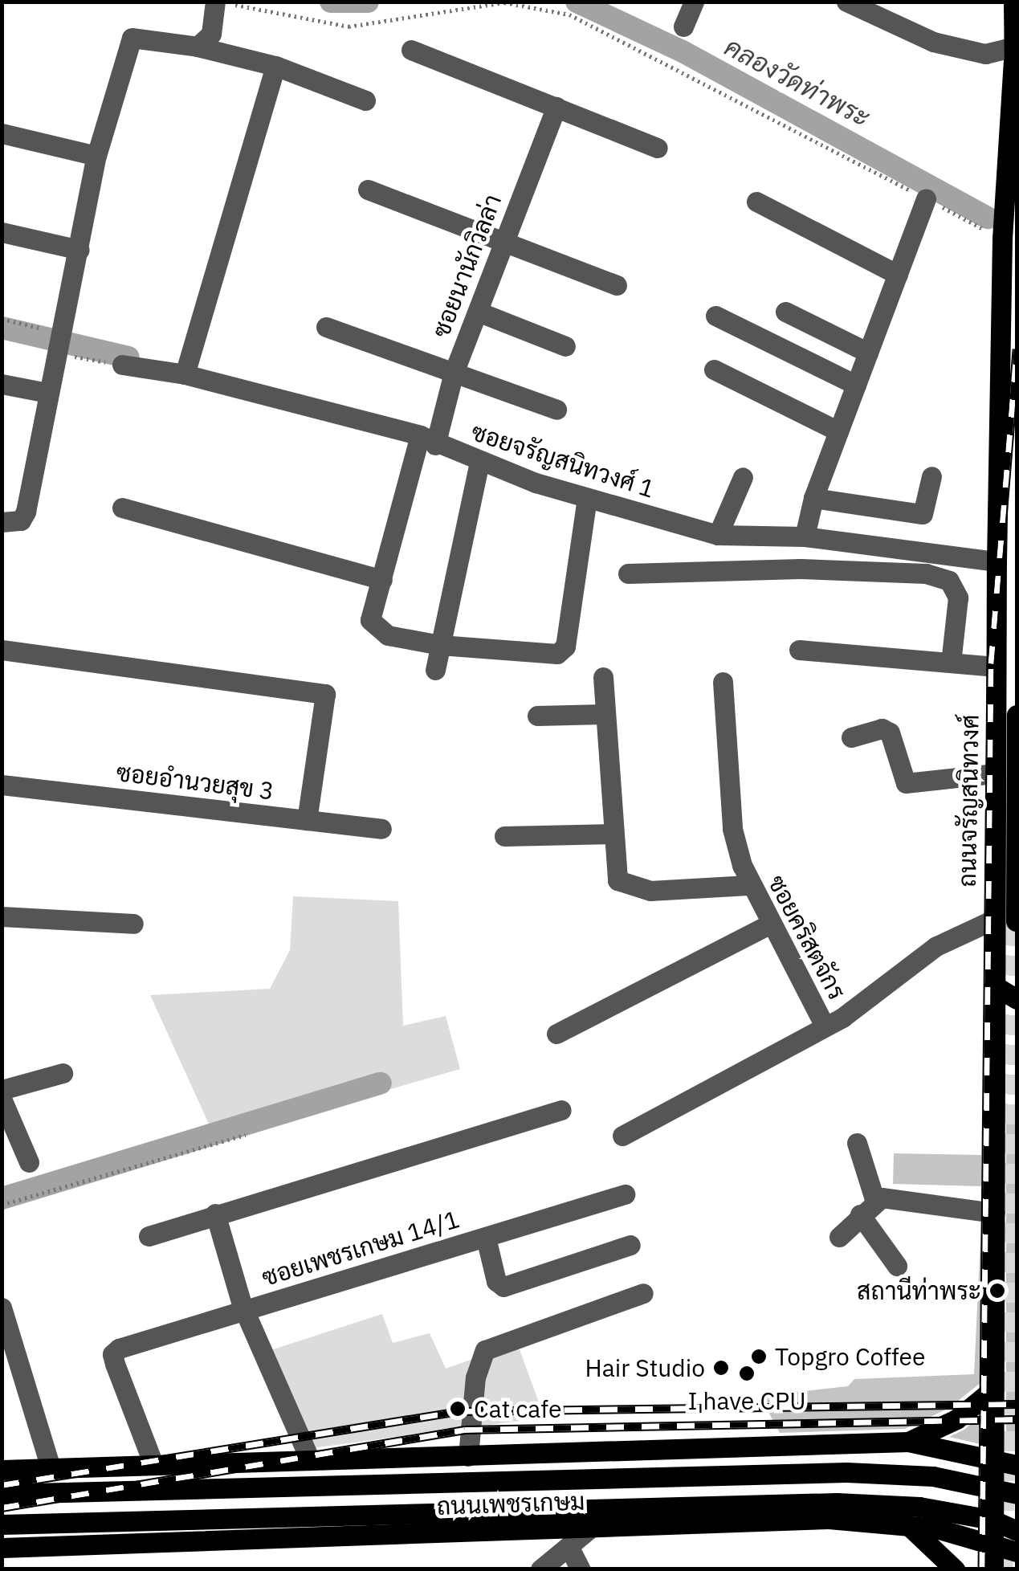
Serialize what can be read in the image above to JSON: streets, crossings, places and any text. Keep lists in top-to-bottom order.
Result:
{
  "streets": {
    "main road": ["ถนนจรัญสนิทวงศ์", "ถนนเพชรเกษม"],
    "street": [
      "ซอยนานักวิลล่า",
      "ซอยจรัญสนิทวงศ์ 1",
      "ซอยอำนวยสุข 3",
      "ซอยคริสตจักร",
      "ซอยเพชรเกษม 14/1"
    ]
  },
  "crossings": [
    ["ซอยนานักวิลล่า", "ซอยจรัญสนิทวงศ์ 1"],
    ["ซอยจรัญสนิทวงศ์ 1", "ถนนจรัญสนิทวงศ์"],
    ["ถนนจรัญสนิทวงศ์", "ซอยคริสตจักร"],
    ["ถนนจรัญสนิทวงศ์", "ถนนเพชรเกษม"],
    ["ซอยเพชรเกษม 14/1", "ถนนเพชรเกษม"]
  ],
  "water": ["คลองวัดท่าพระ"],
  "places": [
    "สถานีท่าพระ",
    "Topgro Coffee",
    "Hair Studio",
    "I have CPU",
    "Cat cafe"
  ]
}
